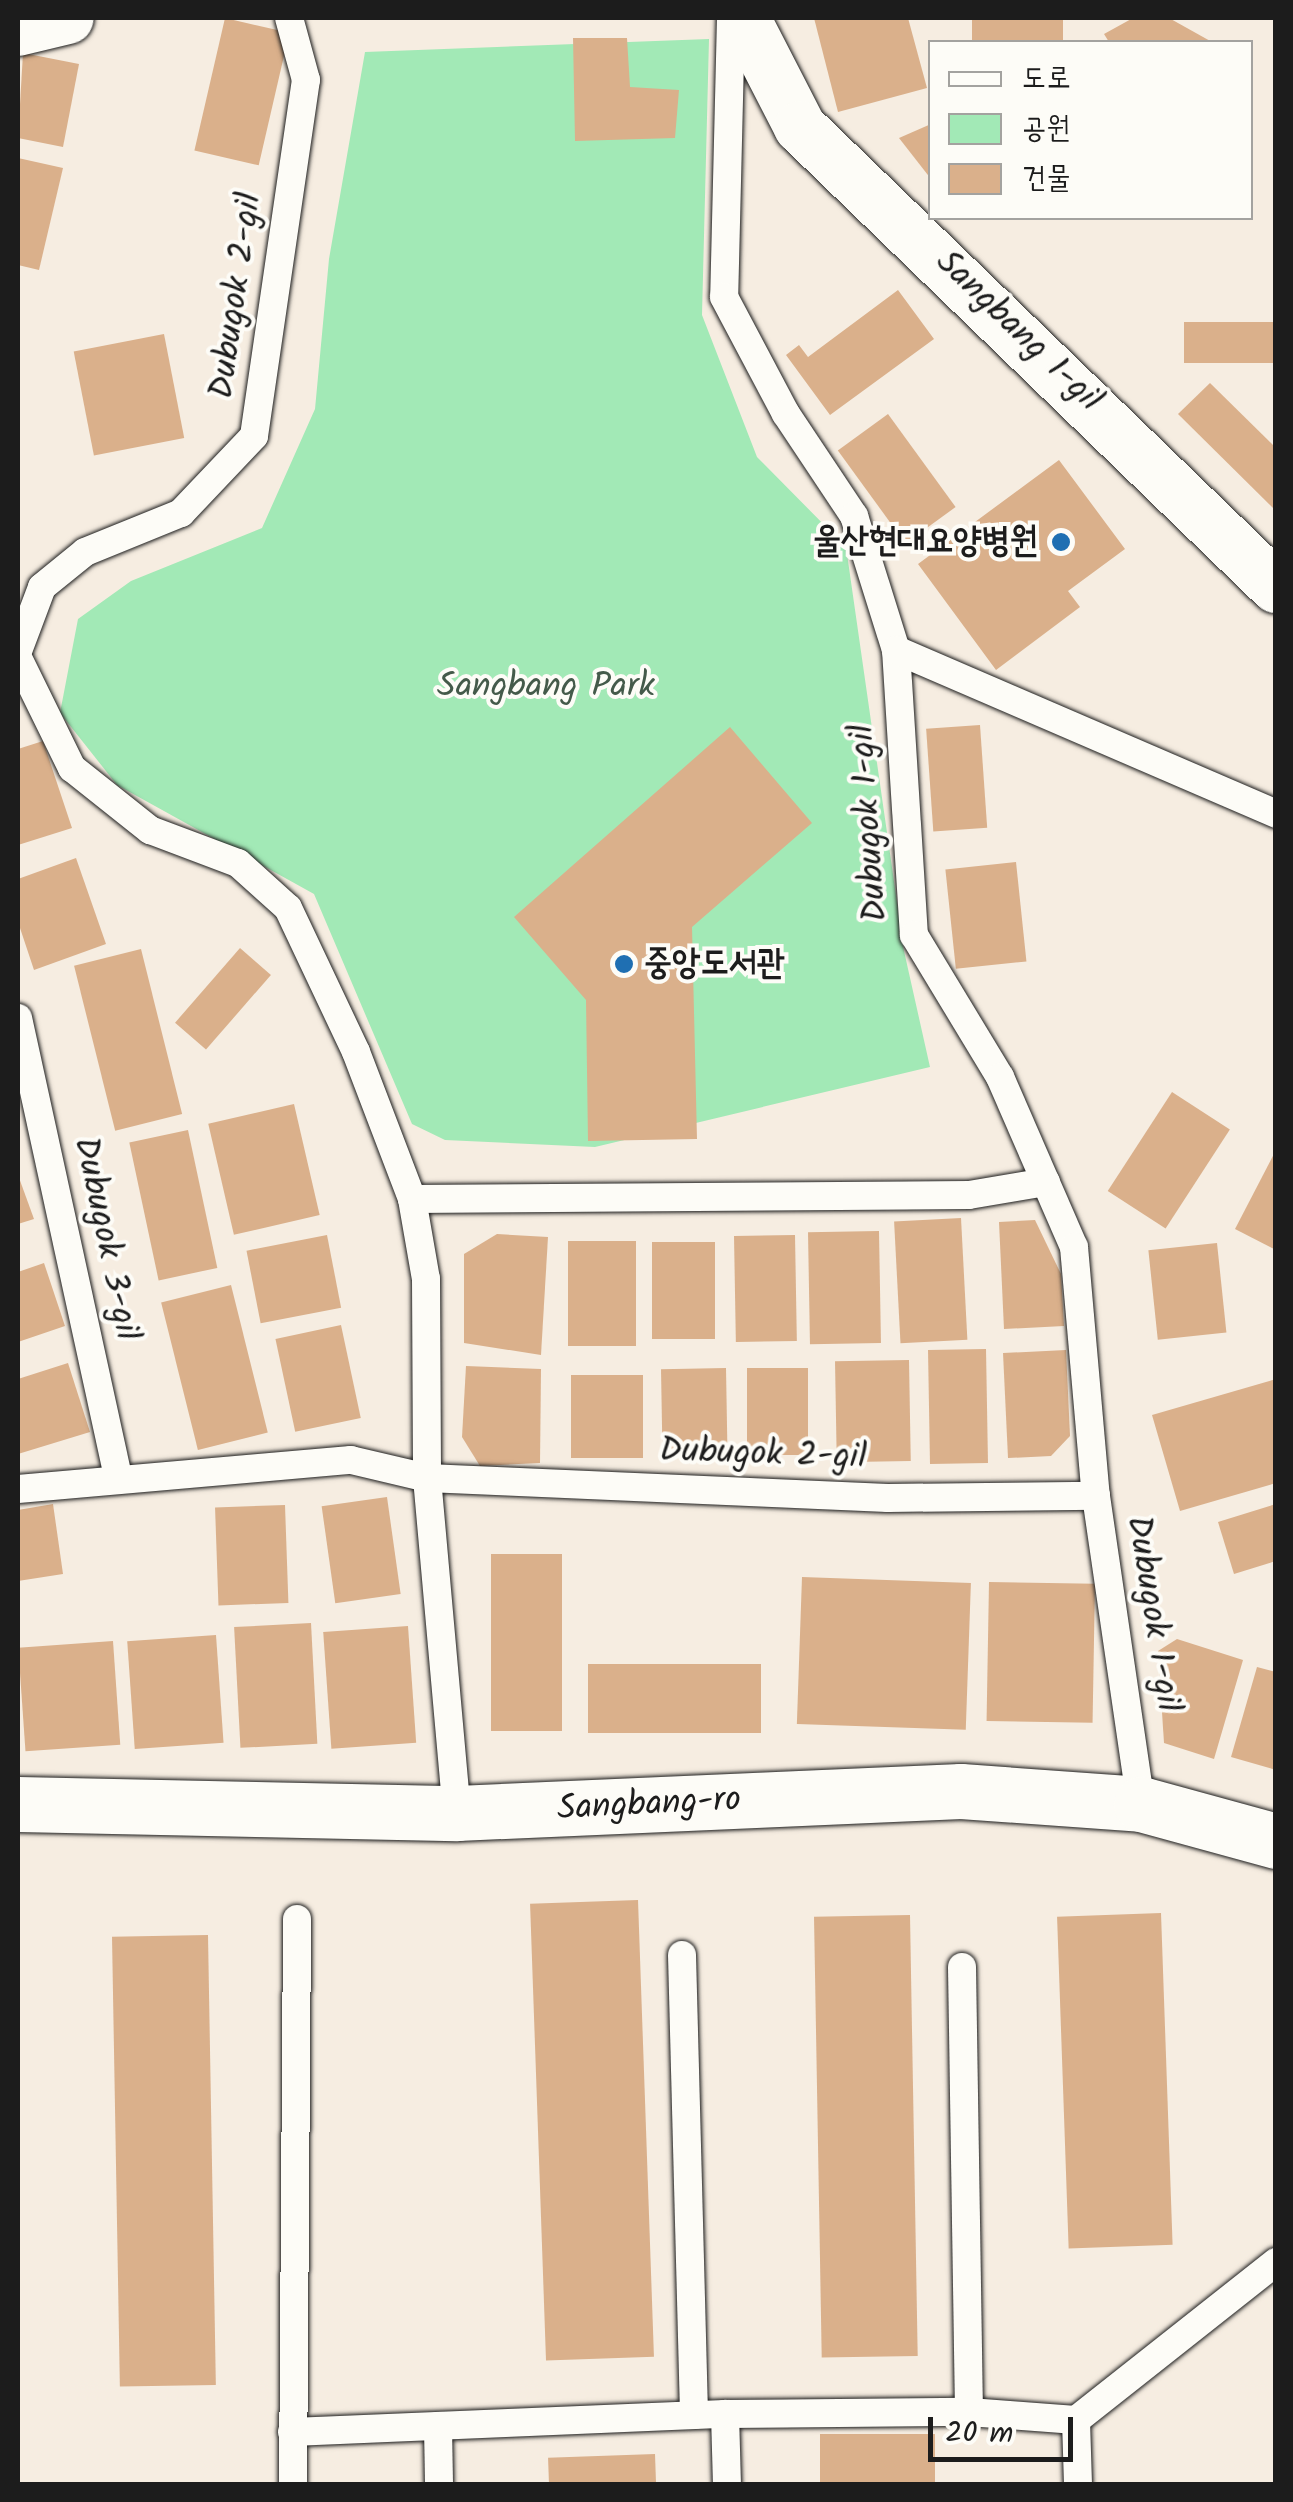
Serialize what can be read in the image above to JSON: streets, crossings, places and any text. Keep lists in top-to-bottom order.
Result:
{
  "streets": {
    "street": ["Sangbang 1-gil", "Sangbang-ro"],
    "lane": ["Dubugok 2-gil", "Dubugok 1-gil", "Dubugok 3-gil"]
  },
  "crossings": [
    ["Dubugok 2-gil", "Dubugok 1-gil"],
    ["Dubugok 2-gil", "Sangbang-ro"],
    ["Dubugok 1-gil", "Sangbang-ro"]
  ],
  "parks": ["Sangbang Park"],
  "places": ["울산현대요양병원", "중앙도서관"],
  "legend": ["도로", "공원", "건물"],
  "scale_bar": "20 m"
}
